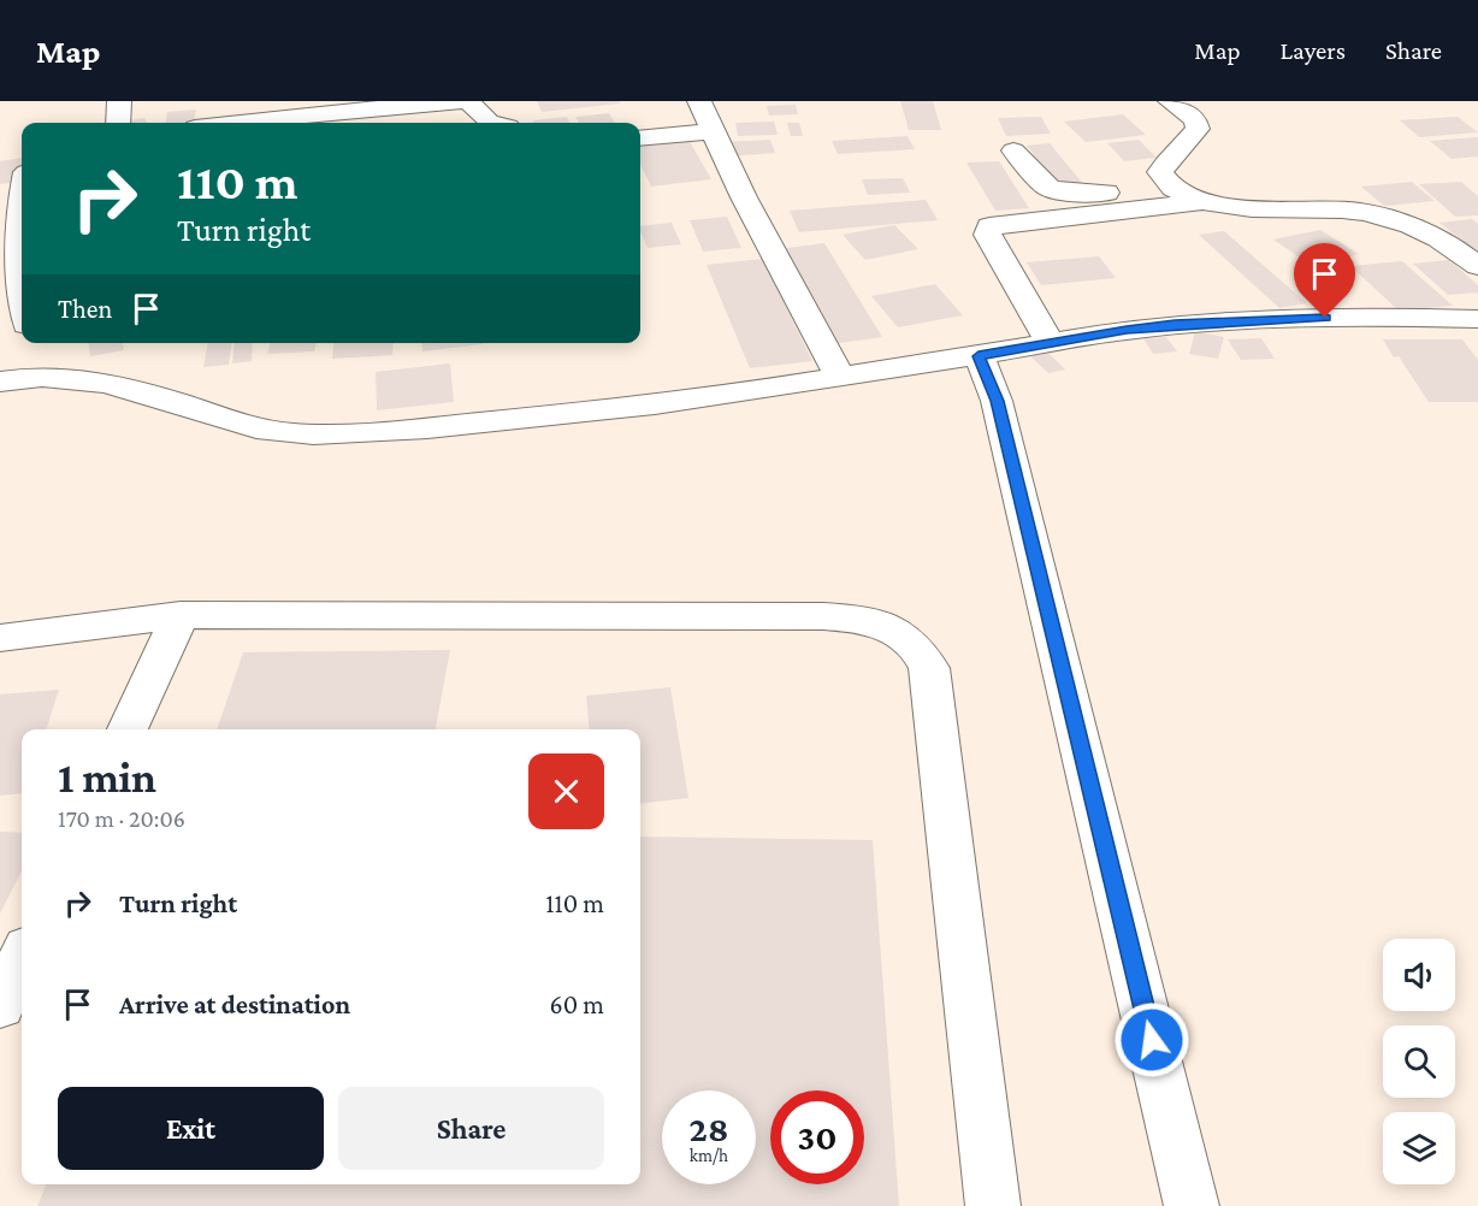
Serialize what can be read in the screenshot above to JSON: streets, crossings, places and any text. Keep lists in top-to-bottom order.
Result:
{
  "page": {
    "header": "Map",
    "nav": ["Map", "Layers", "Share"],
    "turn": ["110 m", "Turn right"],
    "then": "Then",
    "heading": ["1 min", "170 m · 20:06"],
    "list": [
      {
        "name": "Turn right",
        "value": "110 m"
      },
      {
        "name": "Arrive at destination",
        "value": "60 m"
      }
    ],
    "buttons": ["Exit", "Share"],
    "speed": "28 km/h",
    "limit": "30"
  }
}
